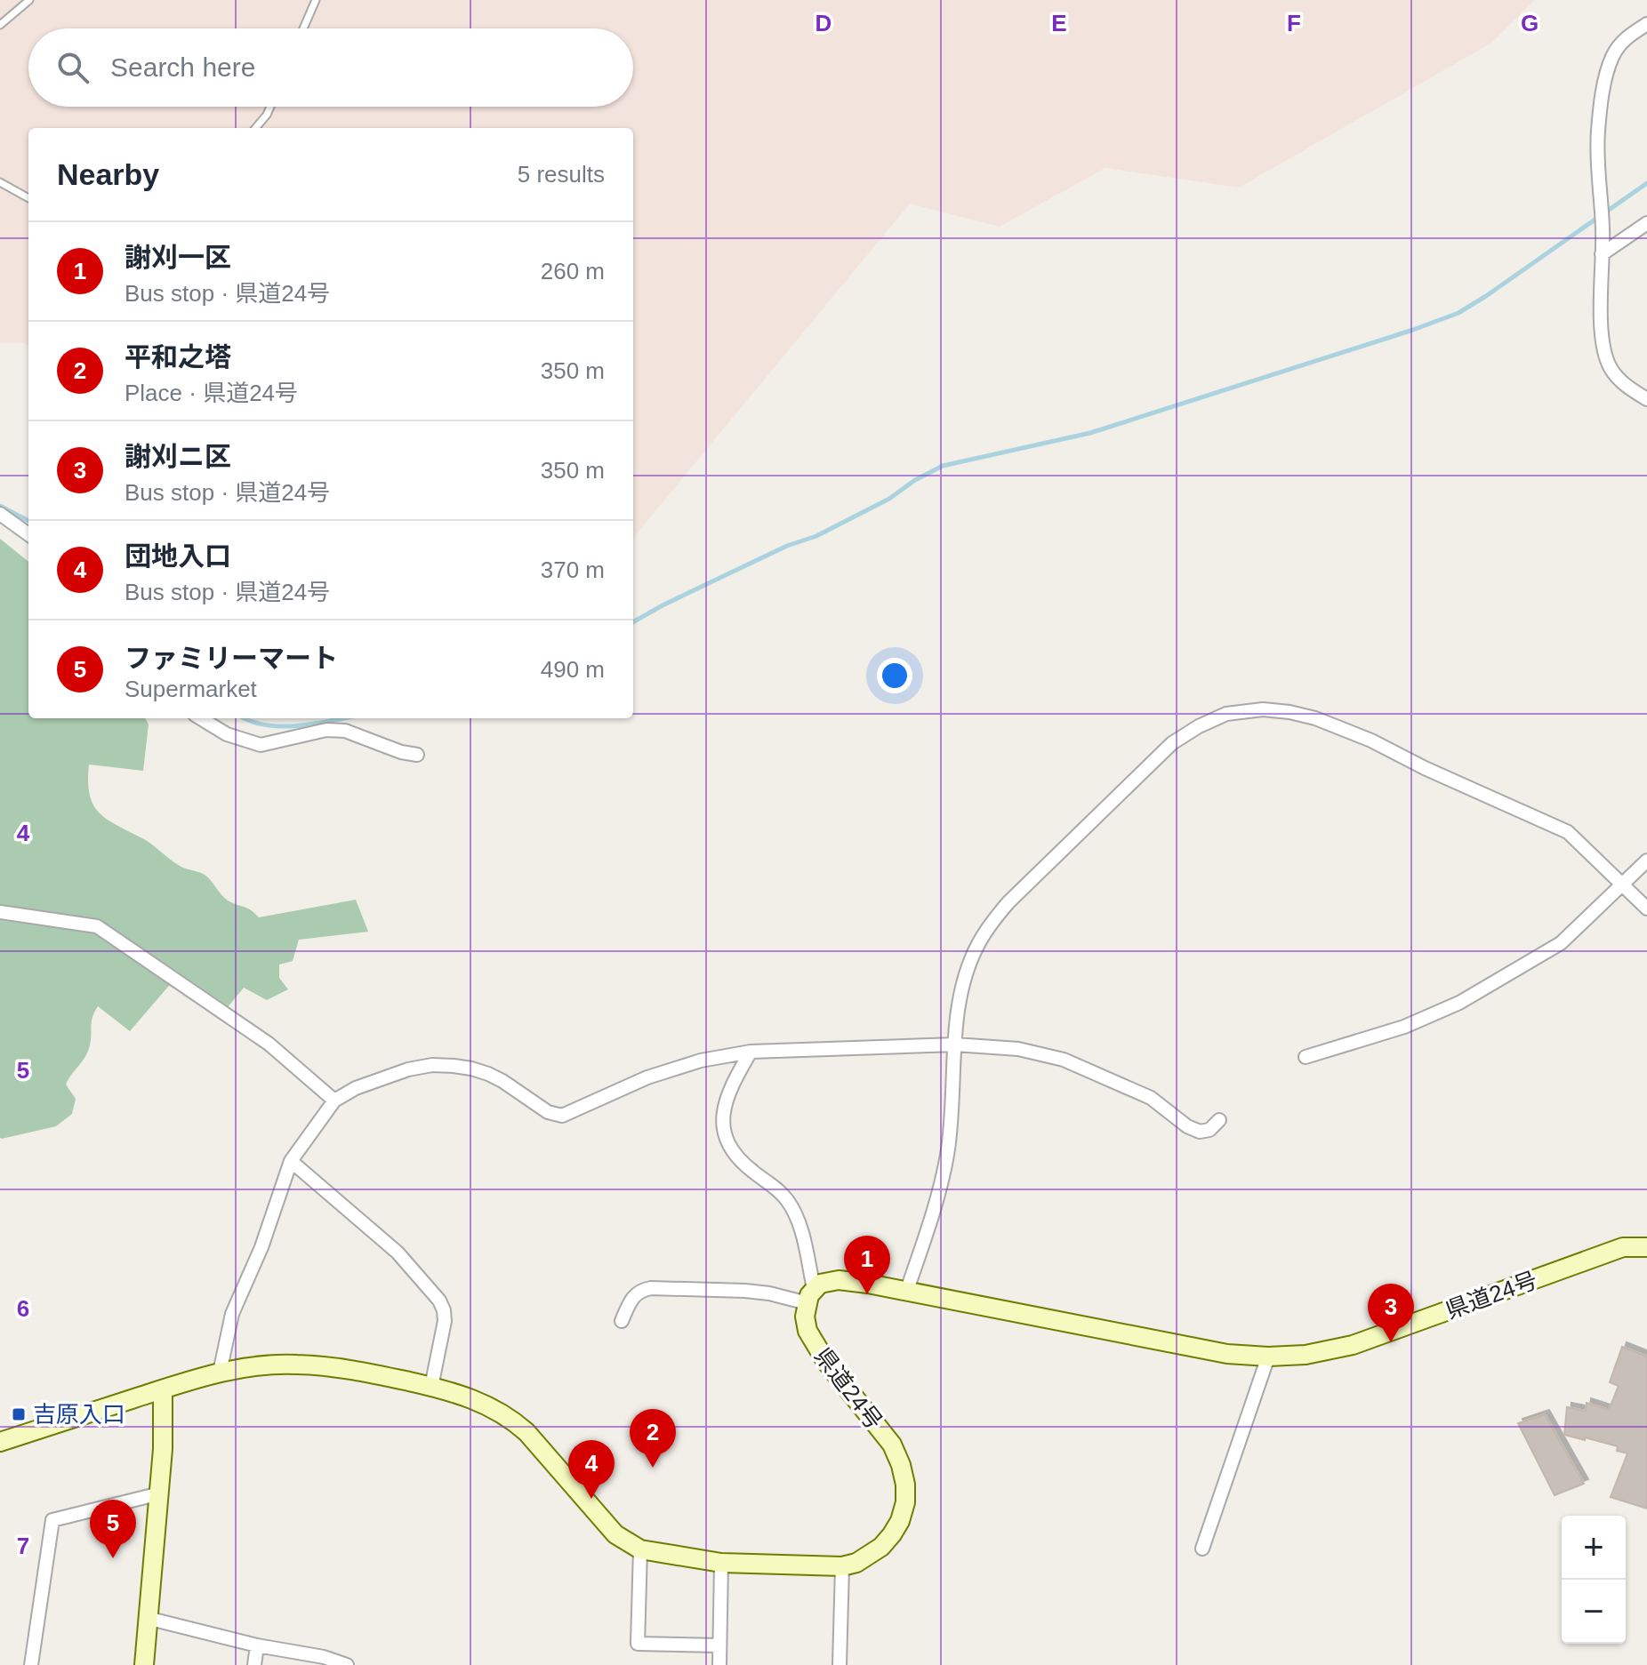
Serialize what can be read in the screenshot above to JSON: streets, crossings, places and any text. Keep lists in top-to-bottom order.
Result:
{
  "streets": {
    "main road": ["県道24号"]
  },
  "places": {
    "transit": ["吉原入口"]
  },
  "page": {
    "search": "Search here",
    "heading": ["Nearby", "5 results"],
    "list": [
      {
        "mark": "1",
        "name": "謝刈一区",
        "note": "Bus stop · 県道24号",
        "value": "260 m"
      },
      {
        "mark": "2",
        "name": "平和之塔",
        "note": "Place · 県道24号",
        "value": "350 m"
      },
      {
        "mark": "3",
        "name": "謝刈ニ区",
        "note": "Bus stop · 県道24号",
        "value": "350 m"
      },
      {
        "mark": "4",
        "name": "団地入口",
        "note": "Bus stop · 県道24号",
        "value": "370 m"
      },
      {
        "mark": "5",
        "name": "ファミリーマート",
        "note": "Supermarket",
        "value": "490 m"
      }
    ],
    "pins": [
      "1",
      "3",
      "2",
      "4",
      "5"
    ],
    "map_buttons": ["+", "−"]
  },
  "grid": {
    "columns": [
      "D",
      "E",
      "F",
      "G"
    ],
    "rows": [
      "4",
      "5",
      "6",
      "7"
    ]
  }
}
